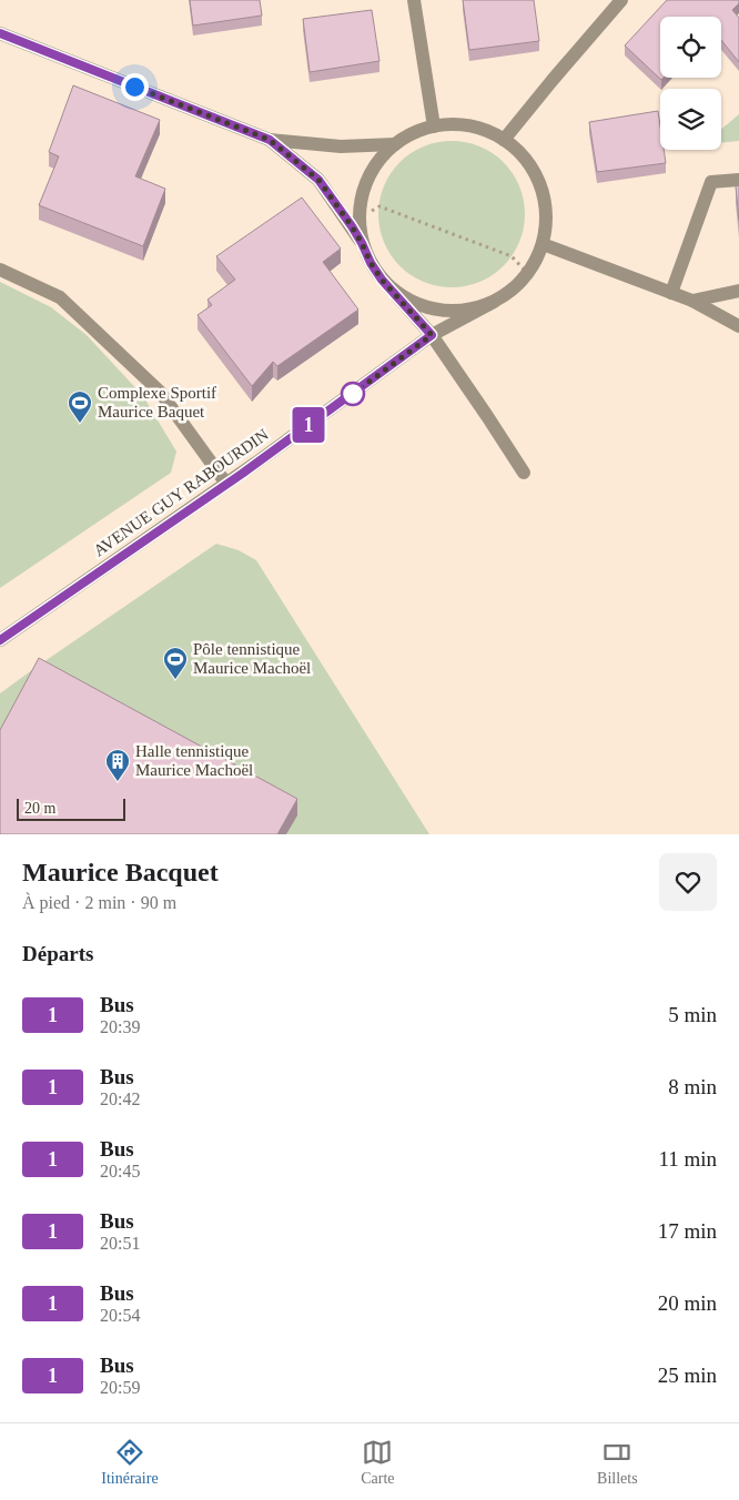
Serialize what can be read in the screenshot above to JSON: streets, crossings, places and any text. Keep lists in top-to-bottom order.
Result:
{
  "streets": {
    "street": ["AVENUE GUY RABOURDIN"]
  },
  "places": {
    "sports": ["Complexe Sportif Maurice Baquet", "Pôle tennistique Maurice Machoël"],
    "building": ["Halle tennistique Maurice Machoël"]
  },
  "lines": ["bus line 1"],
  "scale_bar": "20 m",
  "page": {
    "on_map": "1",
    "scale": "20 m",
    "heading": [
      ["Maurice Bacquet", "À pied · 2 min · 90 m"],
      "Départs"
    ],
    "list": [
      {
        "mark": "1",
        "name": "Bus",
        "note": "20:39",
        "value": "5 min"
      },
      {
        "mark": "1",
        "name": "Bus",
        "note": "20:42",
        "value": "8 min"
      },
      {
        "mark": "1",
        "name": "Bus",
        "note": "20:45",
        "value": "11 min"
      },
      {
        "mark": "1",
        "name": "Bus",
        "note": "20:51",
        "value": "17 min"
      },
      {
        "mark": "1",
        "name": "Bus",
        "note": "20:54",
        "value": "20 min"
      },
      {
        "mark": "1",
        "name": "Bus",
        "note": "20:59",
        "value": "25 min"
      }
    ],
    "tabs": ["Itinéraire", "Carte", "Billets"]
  }
}
